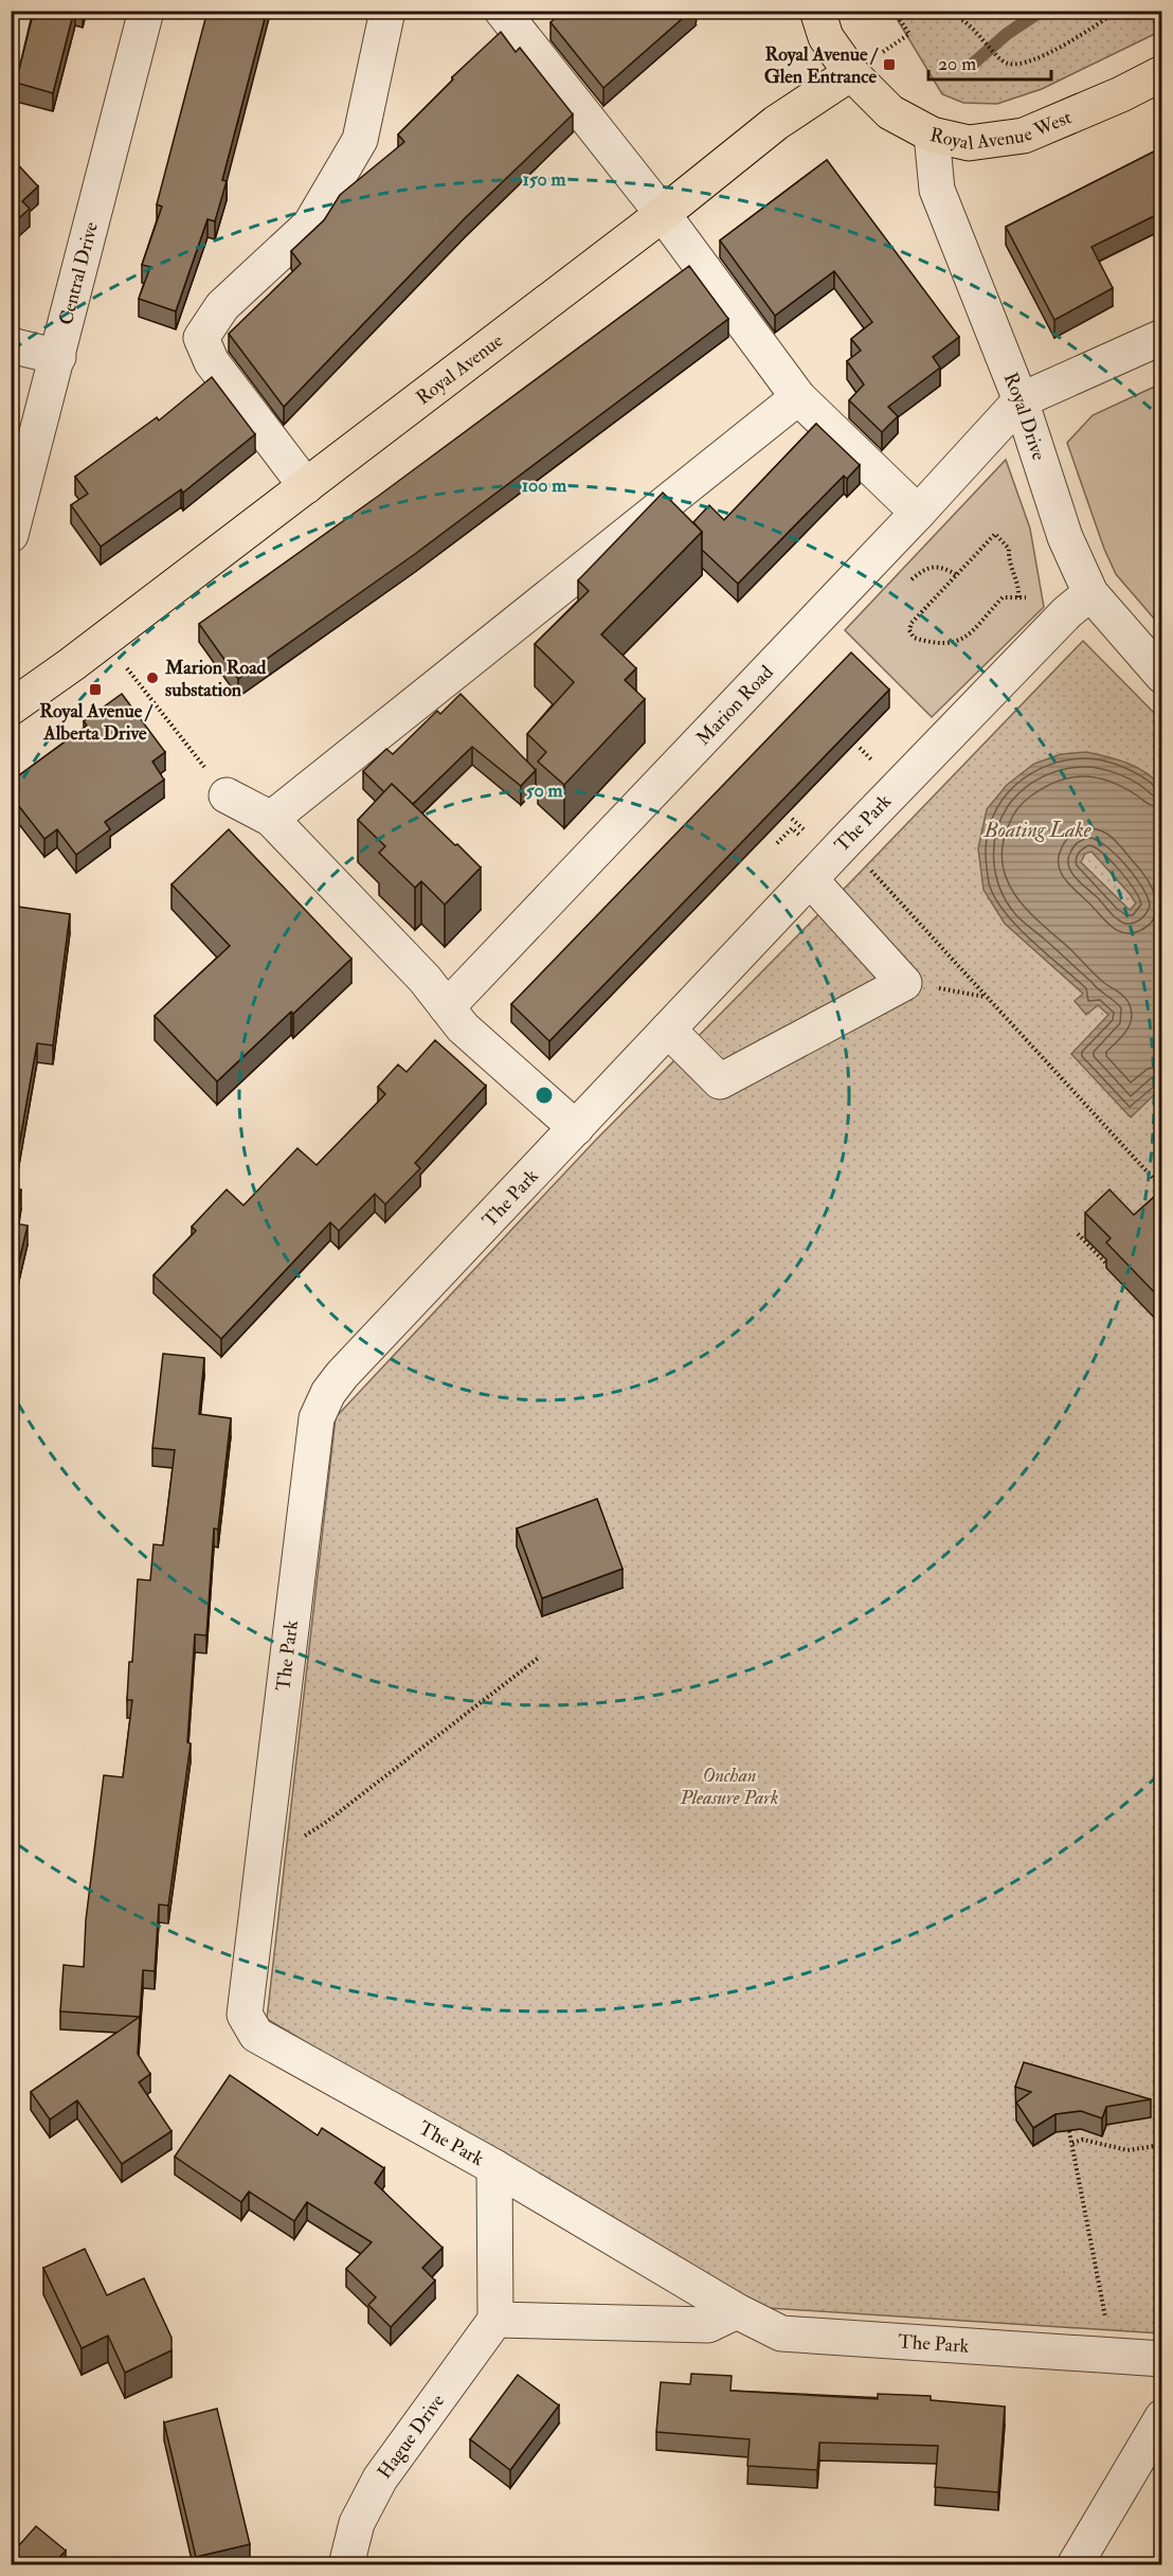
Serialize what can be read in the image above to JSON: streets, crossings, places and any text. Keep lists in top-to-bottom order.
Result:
{
  "streets": {
    "main road": ["Royal Avenue West", "Royal Avenue"],
    "street": [
      "Central Drive",
      "Royal Drive",
      "Marion Road",
      "The Park",
      "Hague Drive"
    ]
  },
  "crossings": [
    ["Royal Avenue West", "Royal Avenue"],
    ["Royal Avenue West", "Royal Drive"],
    ["Royal Drive", "Marion Road"],
    ["Royal Drive", "The Park"]
  ],
  "water": ["Boating Lake"],
  "parks": ["Onchan Pleasure Park"],
  "places": {
    "transit": ["Royal Avenue / Glen Entrance", "Royal Avenue / Alberta Drive"],
    "other": ["Marion Road substation"]
  },
  "scale_bar": "20 m",
  "rings": ["150 m", "100 m", "50 m"]
}
